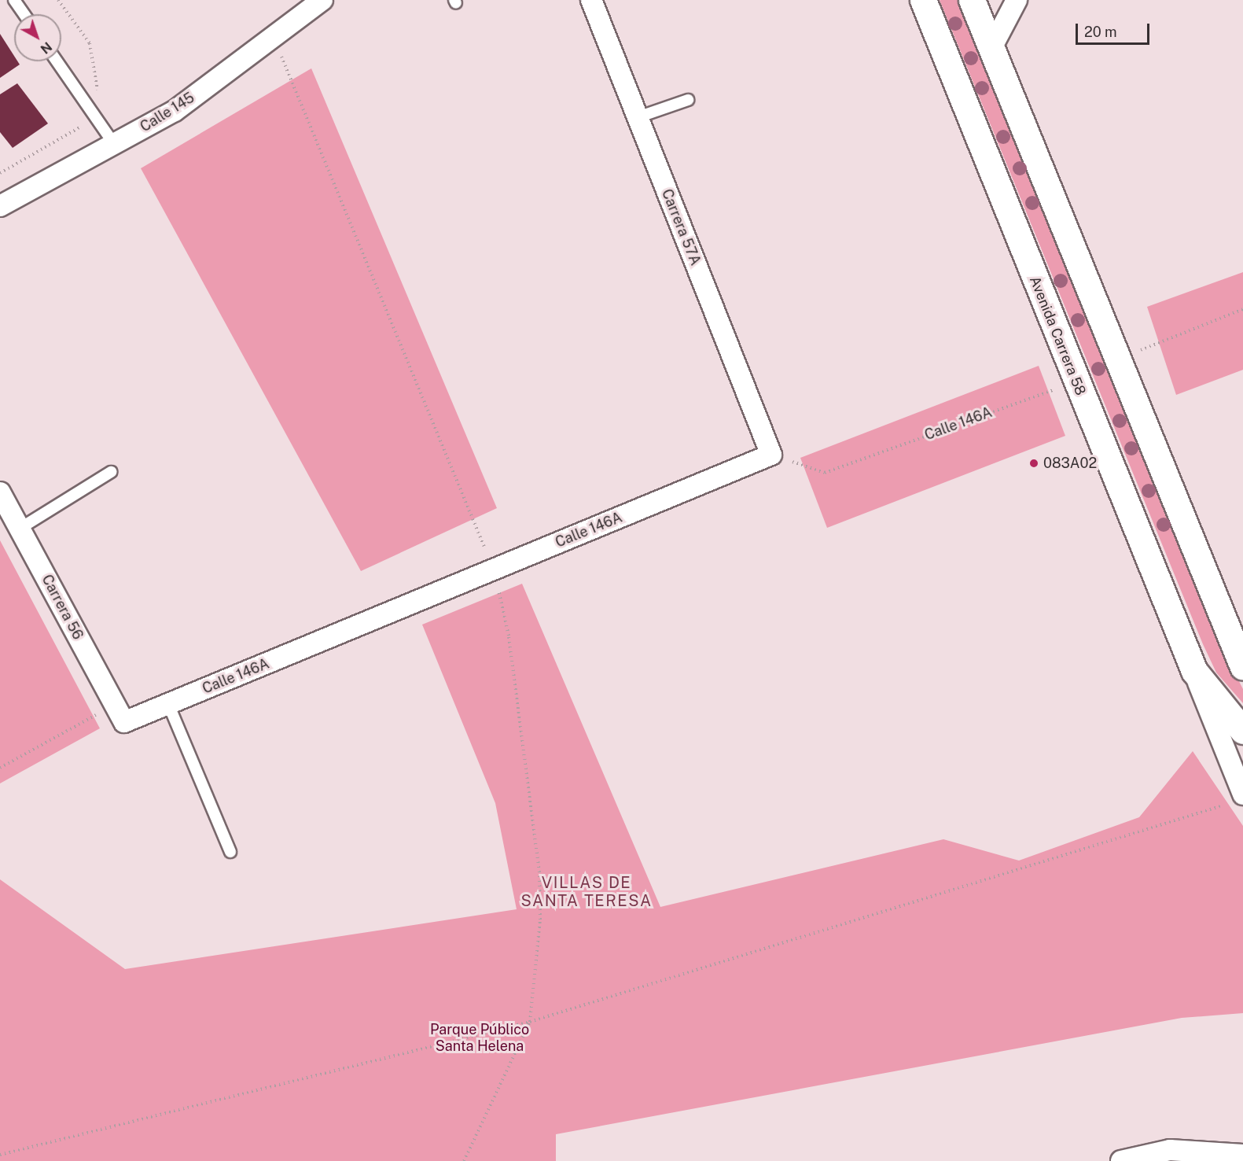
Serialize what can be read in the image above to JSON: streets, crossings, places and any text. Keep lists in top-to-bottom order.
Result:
{
  "streets": {
    "main road": ["Avenida Carrera 58"],
    "street": [
      "Calle 145",
      "Carrera 57A",
      "Calle 146A",
      "Carrera 56"
    ]
  },
  "crossings": [
    ["Carrera 57A", "Calle 146A"],
    ["Calle 146A", "Carrera 56"]
  ],
  "districts": ["VILLAS DE SANTA TERESA"],
  "parks": ["Parque Público Santa Helena"],
  "places": ["083A02"],
  "scale_bar": "20 m",
  "north": "bottom right"
}
